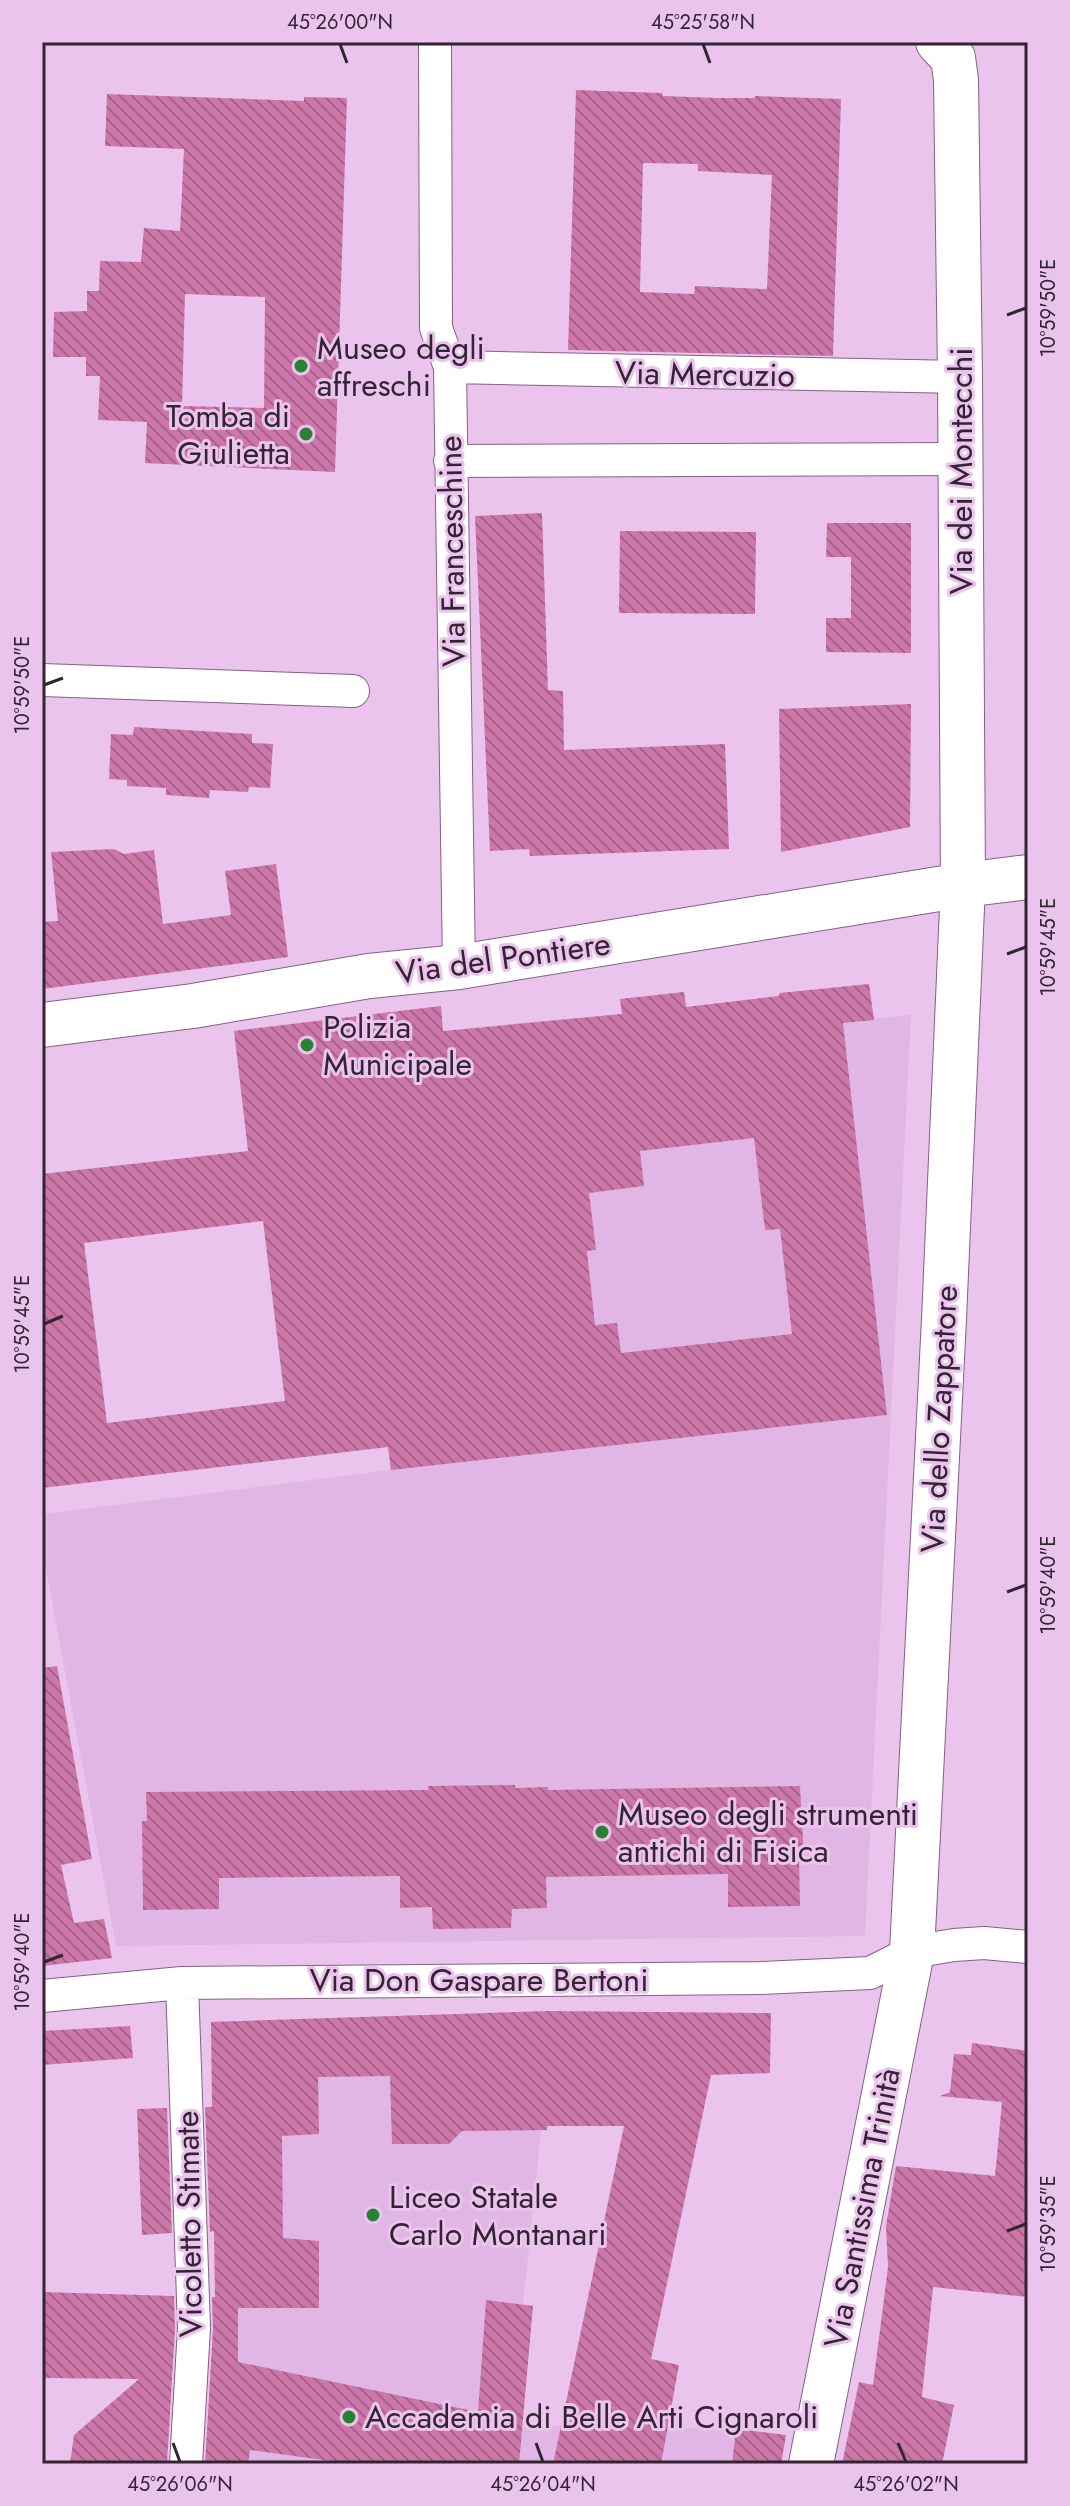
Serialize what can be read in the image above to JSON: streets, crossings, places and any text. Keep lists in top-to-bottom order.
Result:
{
  "streets": {
    "street": [
      "Via Mercuzio",
      "Via dei Montecchi",
      "Via Franceschine",
      "Via del Pontiere",
      "Via dello Zappatore",
      "Via Don Gaspare Bertoni",
      "Via Santissima Trinità",
      "Vicoletto Stimate"
    ]
  },
  "crossings": [
    ["Via Mercuzio", "Via dei Montecchi"],
    ["Via Mercuzio", "Via Franceschine"],
    ["Via dei Montecchi", "Via del Pontiere"],
    ["Via dei Montecchi", "Via dello Zappatore"],
    ["Via Franceschine", "Via del Pontiere"],
    ["Via del Pontiere", "Via dello Zappatore"],
    ["Via dello Zappatore", "Via Don Gaspare Bertoni"],
    ["Via dello Zappatore", "Via Santissima Trinità"],
    ["Via Don Gaspare Bertoni", "Via Santissima Trinità"],
    ["Via Don Gaspare Bertoni", "Vicoletto Stimate"]
  ],
  "places": [
    "Museo degli affreschi",
    "Tomba di Giulietta",
    "Polizia Municipale",
    "Museo degli strumenti antichi di Fisica",
    "Liceo Statale Carlo Montanari",
    "Accademia di Belle Arti Cignaroli"
  ],
  "coordinates": [
    "45°26'00\"N",
    "45°25'58\"N",
    "10°59'50\"E",
    "10°59'45\"E",
    "10°59'40\"E",
    "10°59'35\"E",
    "45°26'06\"N",
    "45°26'04\"N",
    "45°26'02\"N"
  ]
}
